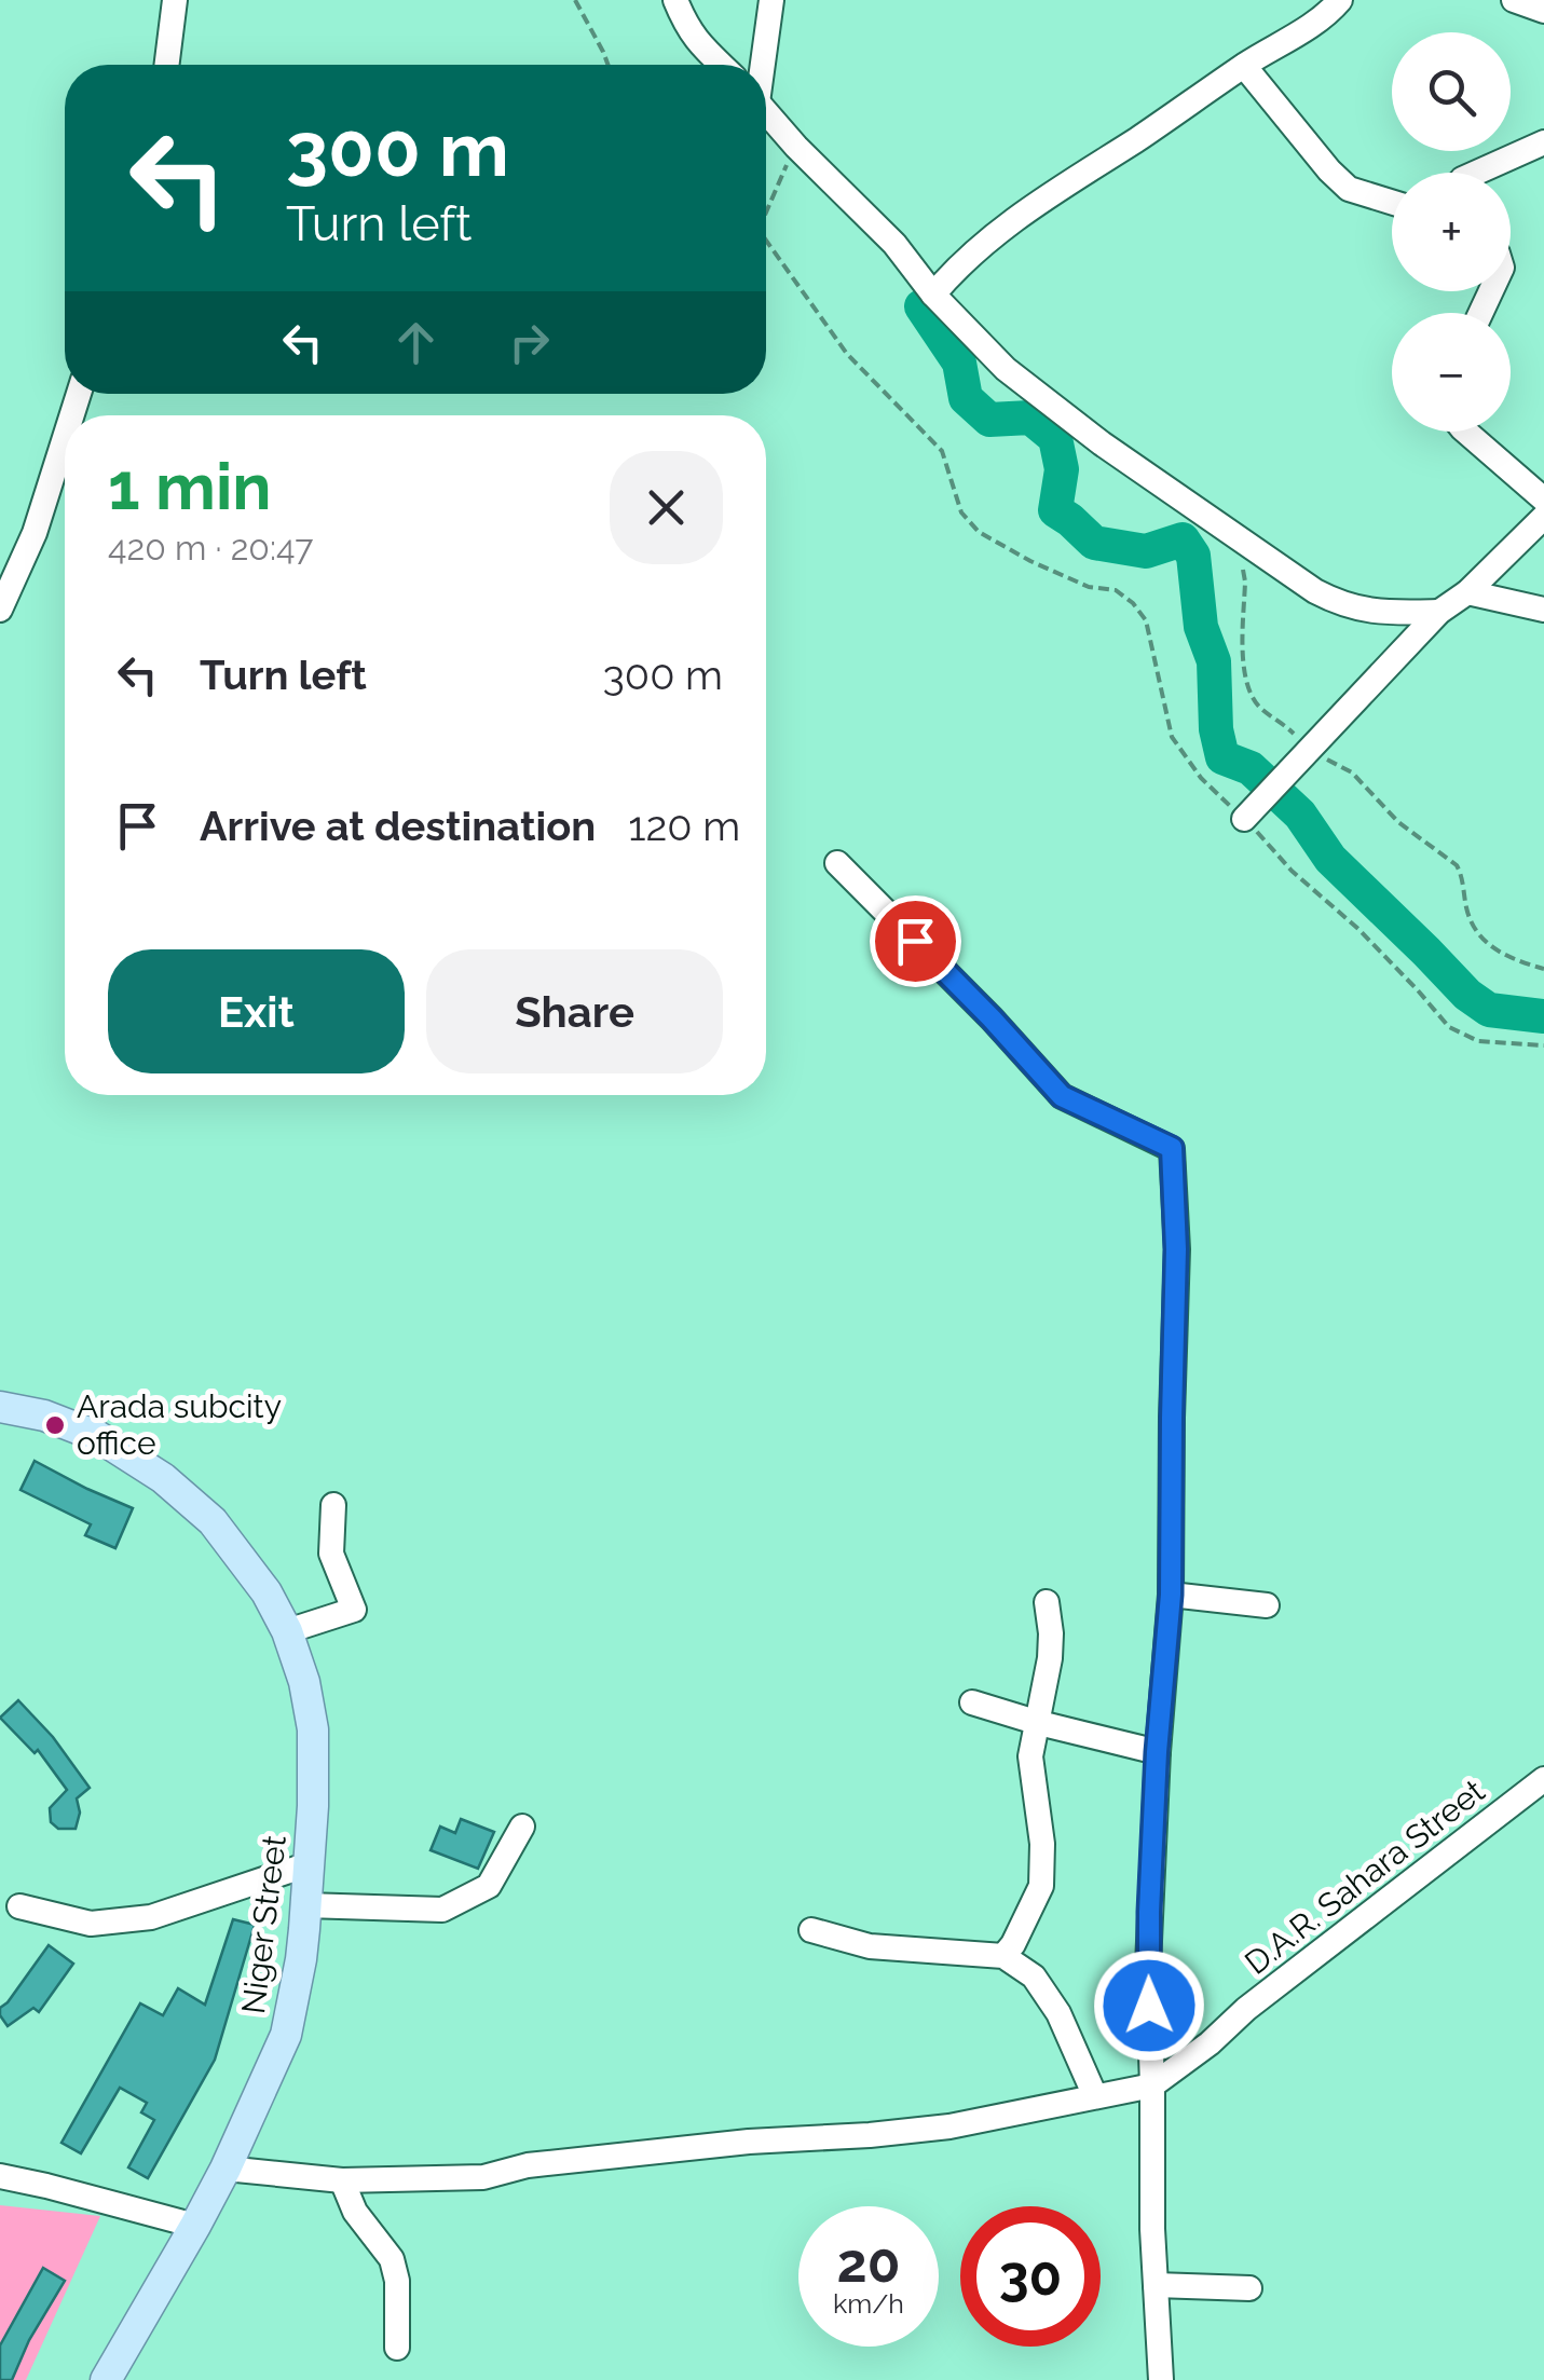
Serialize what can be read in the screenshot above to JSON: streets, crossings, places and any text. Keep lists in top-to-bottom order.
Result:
{
  "streets": {
    "main road": ["Niger Street"],
    "street": ["D.A.R. Sahara Street"]
  },
  "places": ["Arada subcity office"],
  "page": {
    "map_buttons": ["+", "−"],
    "turn": ["300 m", "Turn left"],
    "heading": ["1 min", "420 m · 20:47"],
    "list": [
      {
        "name": "Turn left",
        "value": "300 m"
      },
      {
        "name": "Arrive at destination",
        "value": "120 m"
      }
    ],
    "buttons": ["Exit", "Share"],
    "speed": "20 km/h",
    "limit": "30"
  }
}
